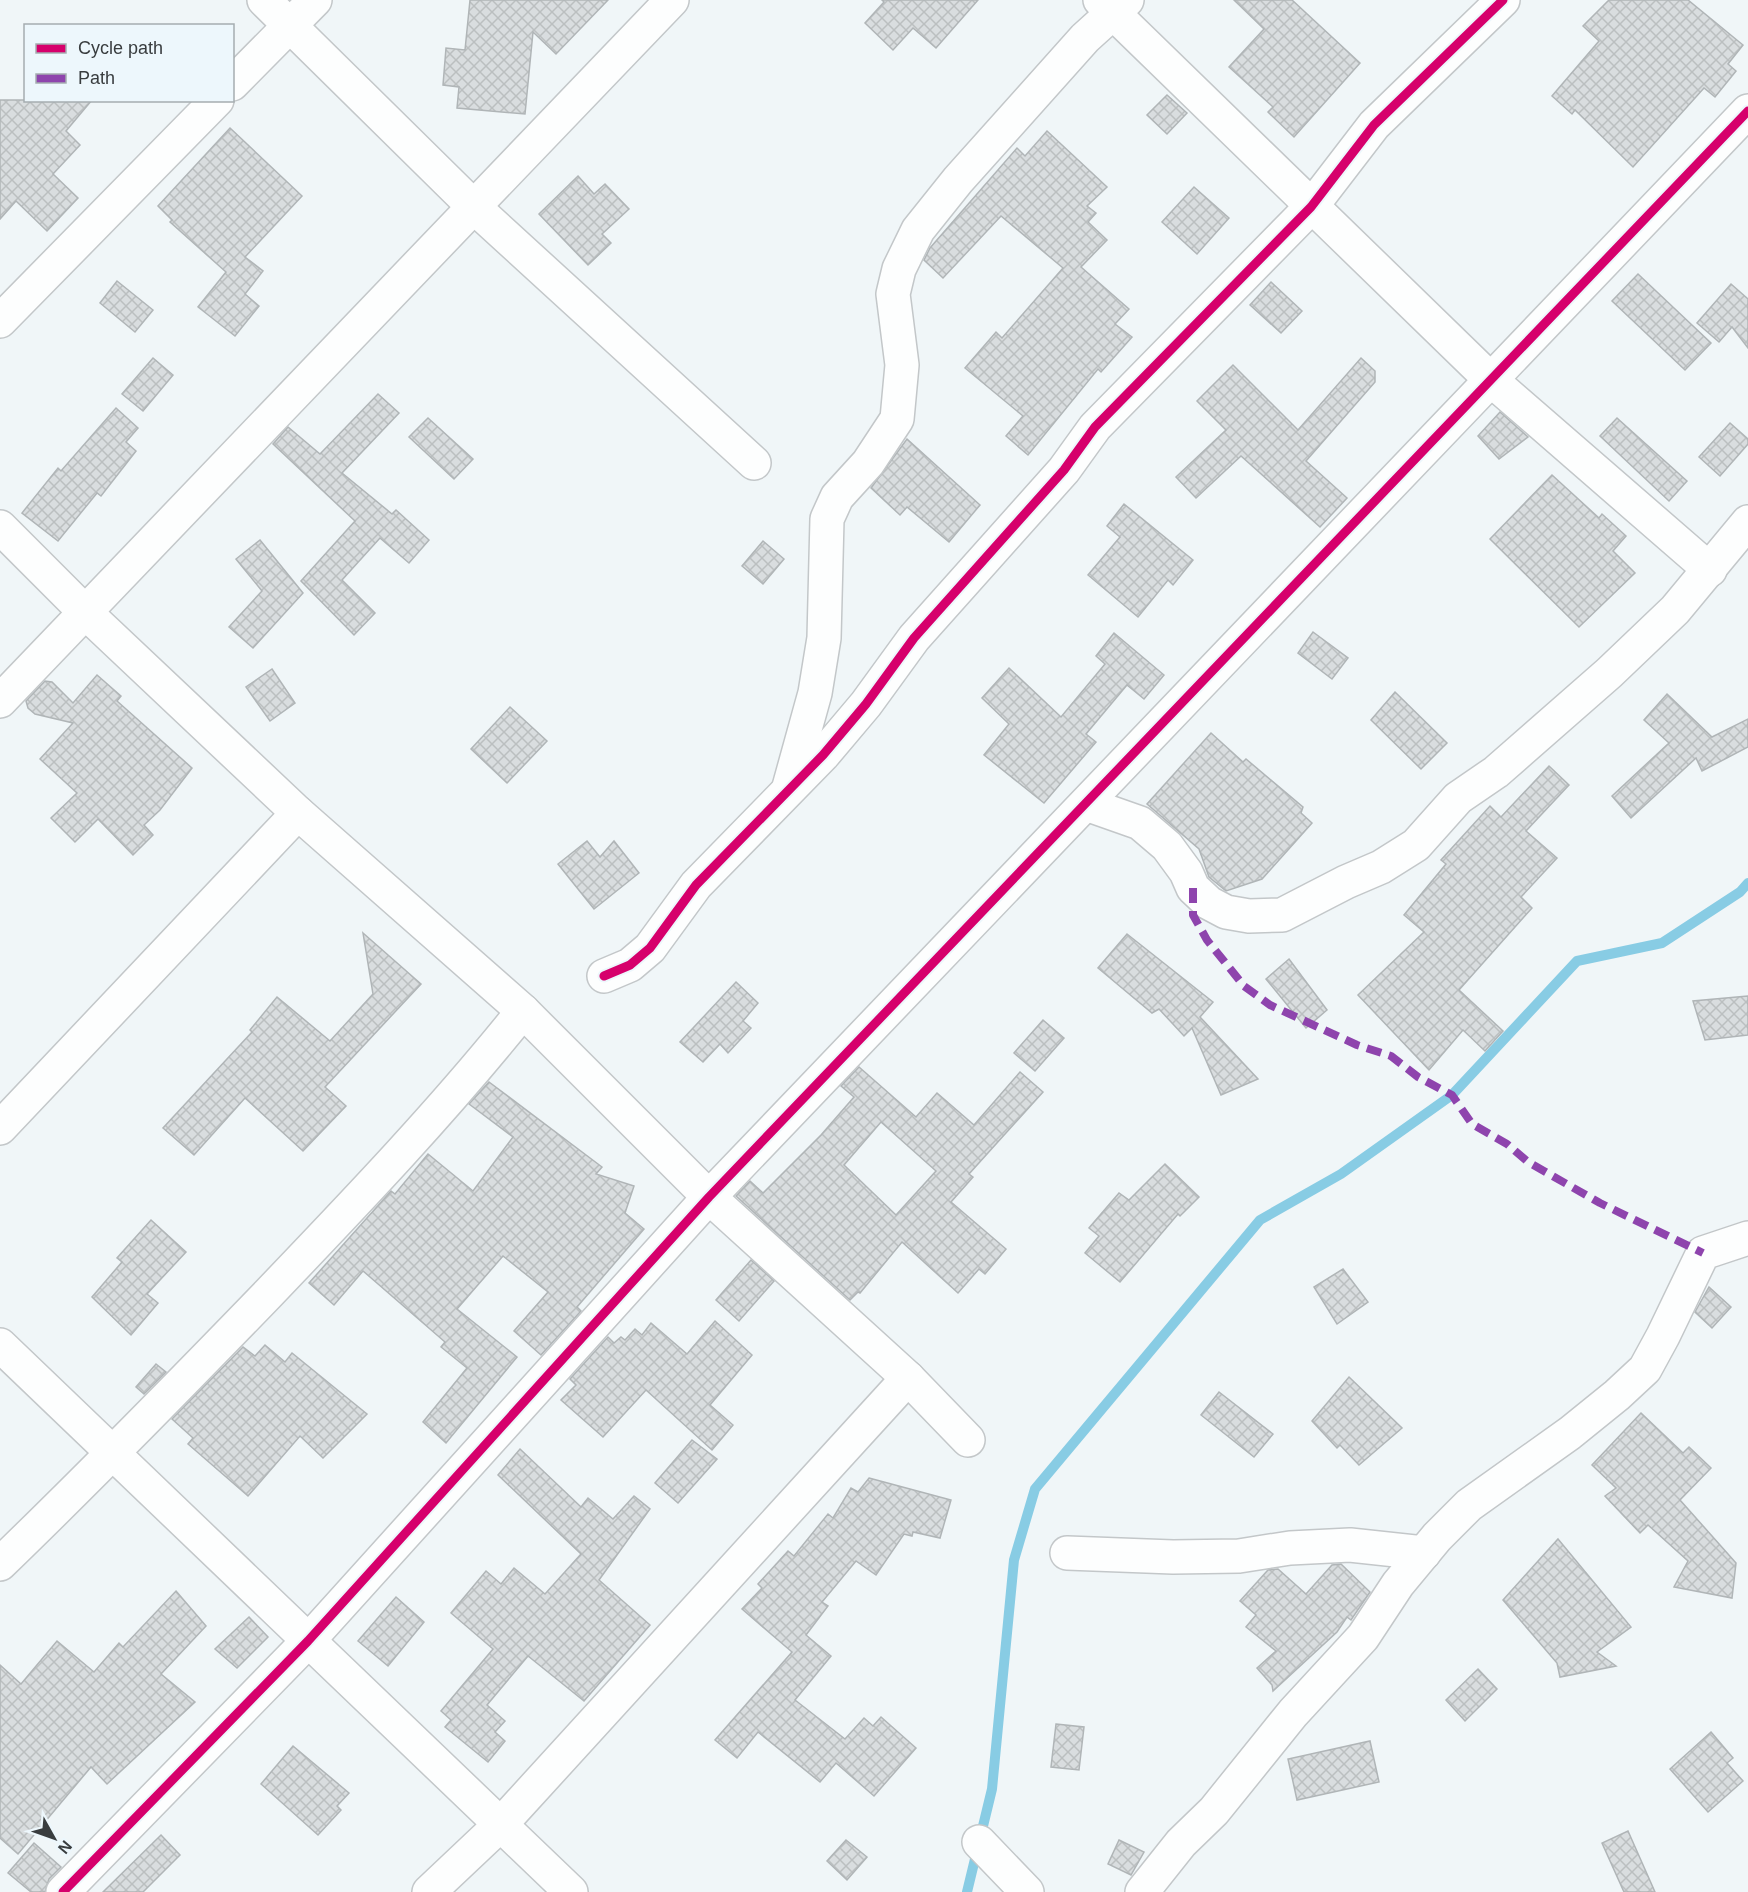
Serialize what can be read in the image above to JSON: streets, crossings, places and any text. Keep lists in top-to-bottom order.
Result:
{
  "legend": ["Cycle path", "Path"],
  "north": "bottom right"
}
